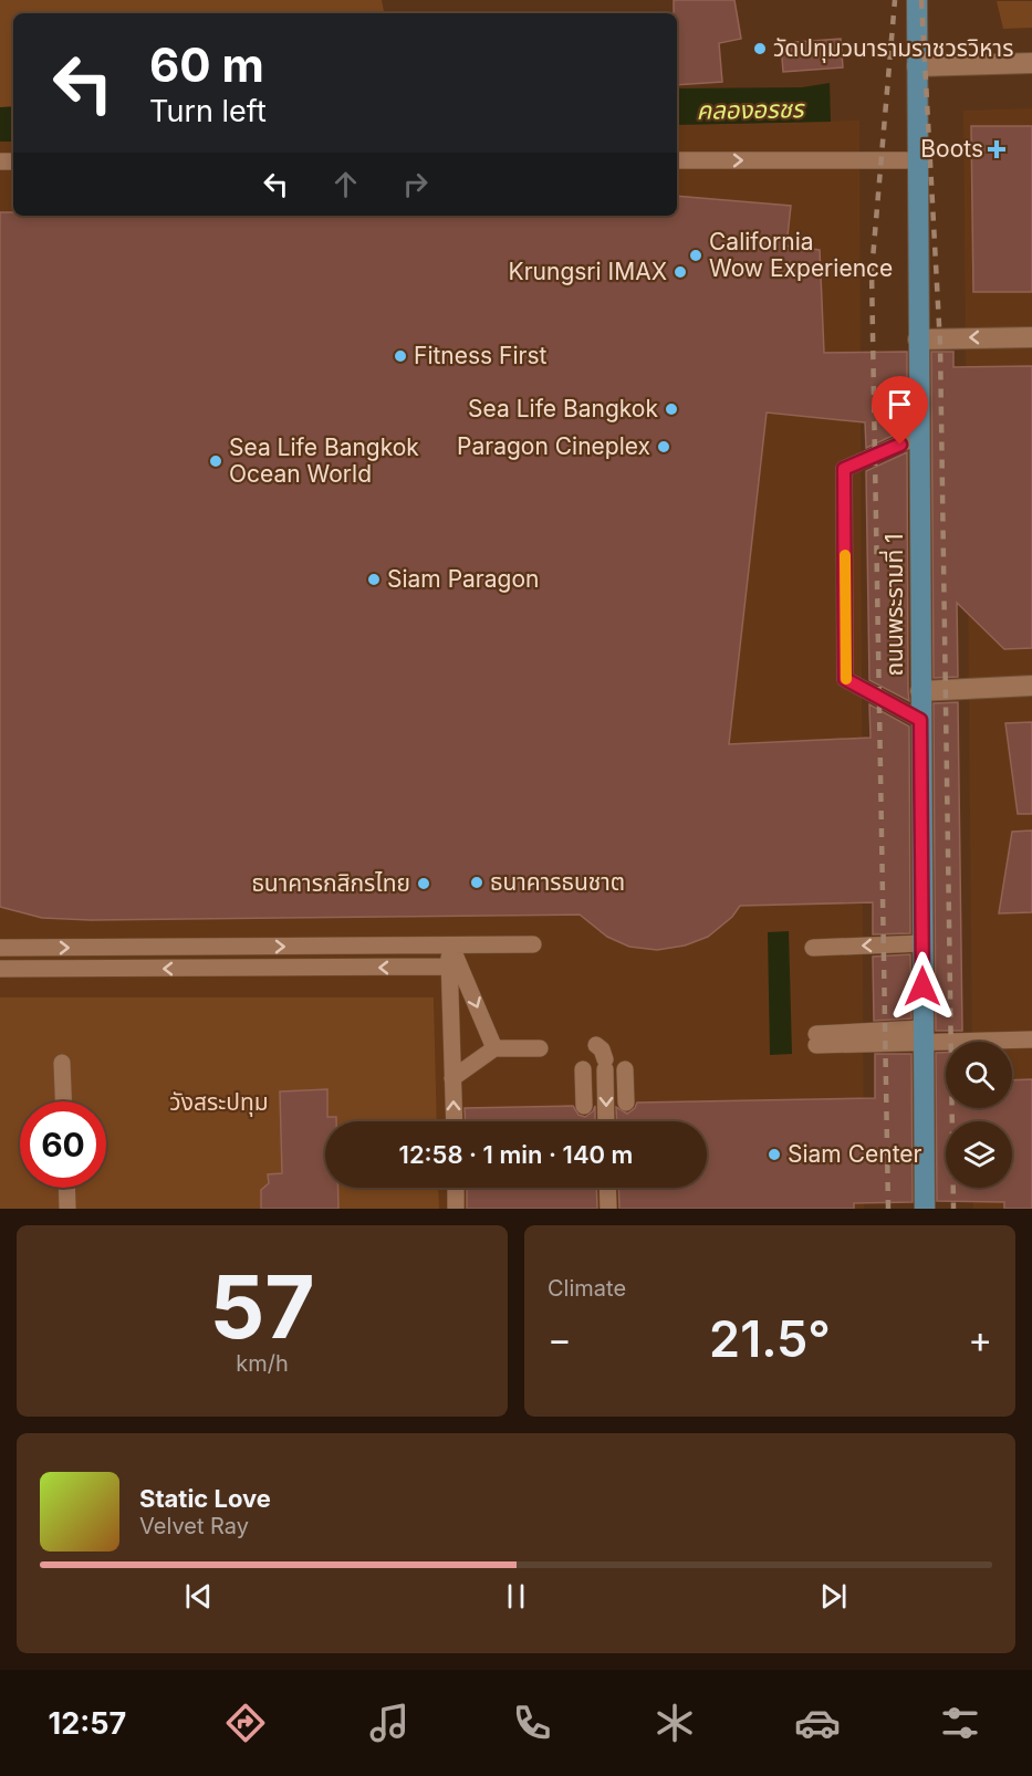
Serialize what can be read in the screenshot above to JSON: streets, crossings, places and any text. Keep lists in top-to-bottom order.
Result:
{
  "streets": {
    "main road": ["ถนนพระรามที่ 1"]
  },
  "water": ["คลองอรชร"],
  "parks": ["วังสระปทุม"],
  "places": {
    "other": [
      "วัดปทุมวนารามราชวรวิหาร",
      "California Wow Experience",
      "Krungsri IMAX",
      "Fitness First",
      "Sea Life Bangkok",
      "Paragon Cineplex",
      "Sea Life Bangkok Ocean World",
      "Siam Paragon",
      "ธนาคารธนชาต",
      "ธนาคารกสิกรไทย",
      "Siam Center"
    ],
    "health": ["Boots"]
  },
  "page": {
    "turn": ["60 m", "Turn left"],
    "limit": "60",
    "trip": "12:58 · 1 min · 140 m",
    "tile": [
      ["57", "km/h"],
      "Climate"
    ],
    "heat": ["−", "21.5°", "+"],
    "song": ["Static Love", "Velvet Ray"],
    "tabs": "12:57"
  }
}
